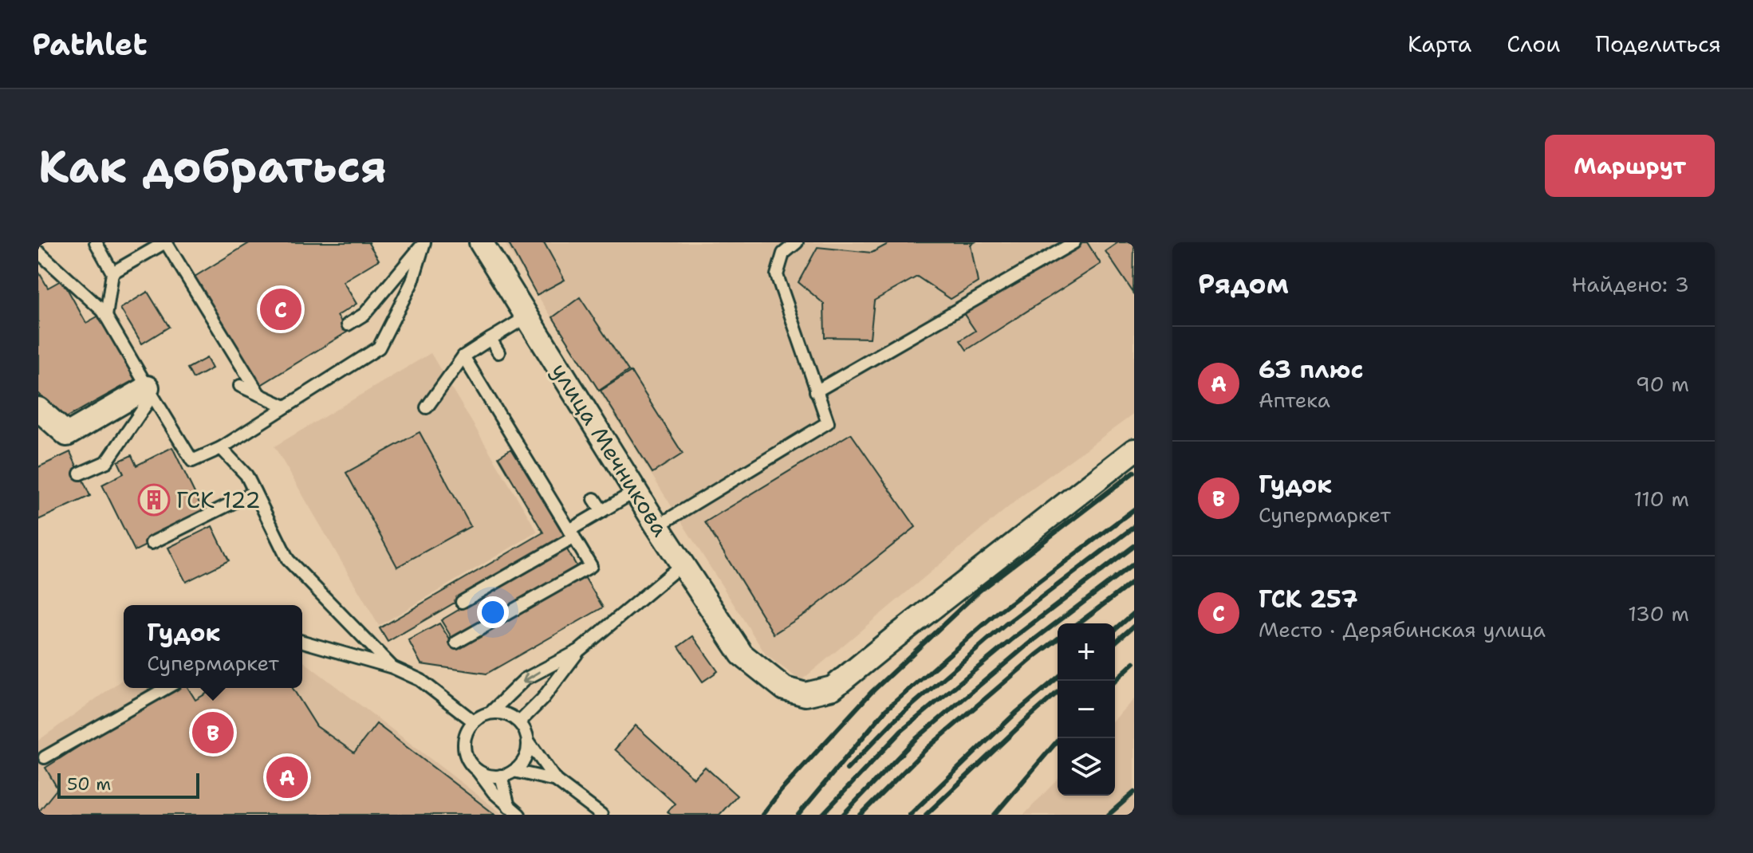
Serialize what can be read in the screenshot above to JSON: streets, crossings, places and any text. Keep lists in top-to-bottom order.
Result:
{
  "streets": {
    "street": ["улица Мечникова"]
  },
  "places": {
    "building": ["ГСК 122"]
  },
  "scale_bar": "50 m",
  "page": {
    "header": "Pathlet",
    "nav": ["Карта", "Слои", "Поделиться"],
    "buttons": "Маршрут",
    "title": "Как добраться",
    "heading": ["Рядом", "Найдено: 3"],
    "pins": ["C", "B", "A"],
    "list": [
      {
        "mark": "A",
        "name": "63 плюс",
        "note": "Аптека",
        "value": "90 m"
      },
      {
        "mark": "B",
        "name": "Гудок",
        "note": "Супермаркет",
        "value": "110 m"
      },
      {
        "mark": "C",
        "name": "ГСК 257",
        "note": "Место · Дерябинская улица",
        "value": "130 m"
      }
    ],
    "popup": ["Гудок", "Супермаркет"],
    "map_buttons": ["+", "−"],
    "scale": "50 m"
  }
}
